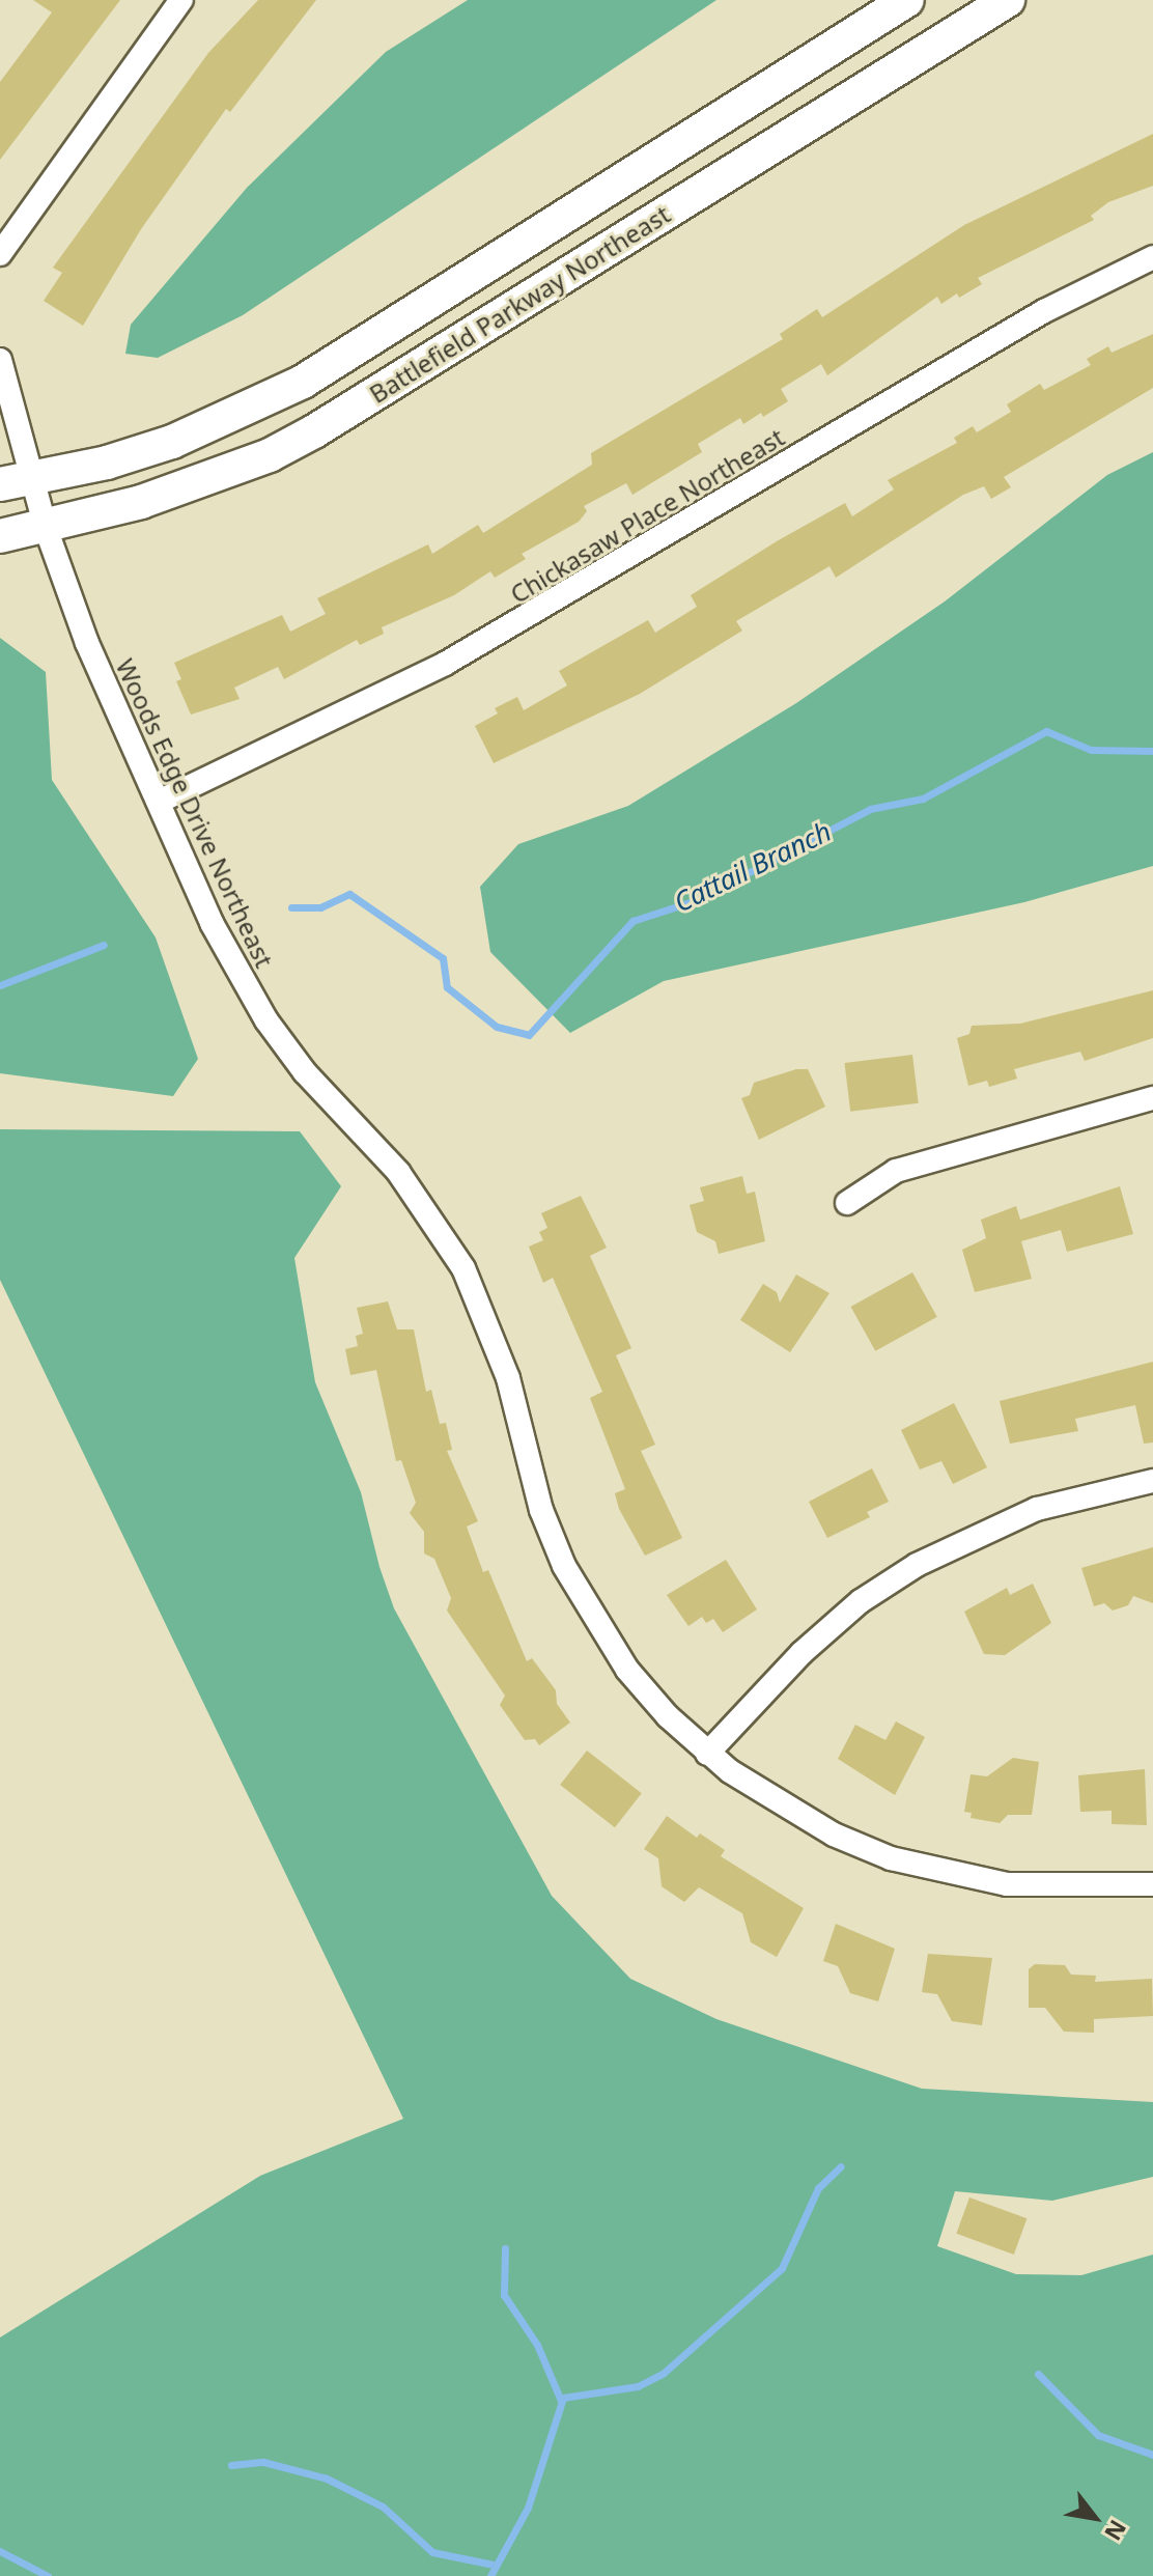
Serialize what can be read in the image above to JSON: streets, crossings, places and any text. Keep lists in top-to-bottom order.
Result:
{
  "streets": {
    "main road": ["Battlefield Parkway Northeast"],
    "street": ["Chickasaw Place Northeast", "Woods Edge Drive Northeast"]
  },
  "crossings": [
    ["Battlefield Parkway Northeast", "Woods Edge Drive Northeast"],
    ["Chickasaw Place Northeast", "Woods Edge Drive Northeast"]
  ],
  "water": ["Cattail Branch"],
  "north": "bottom right"
}
